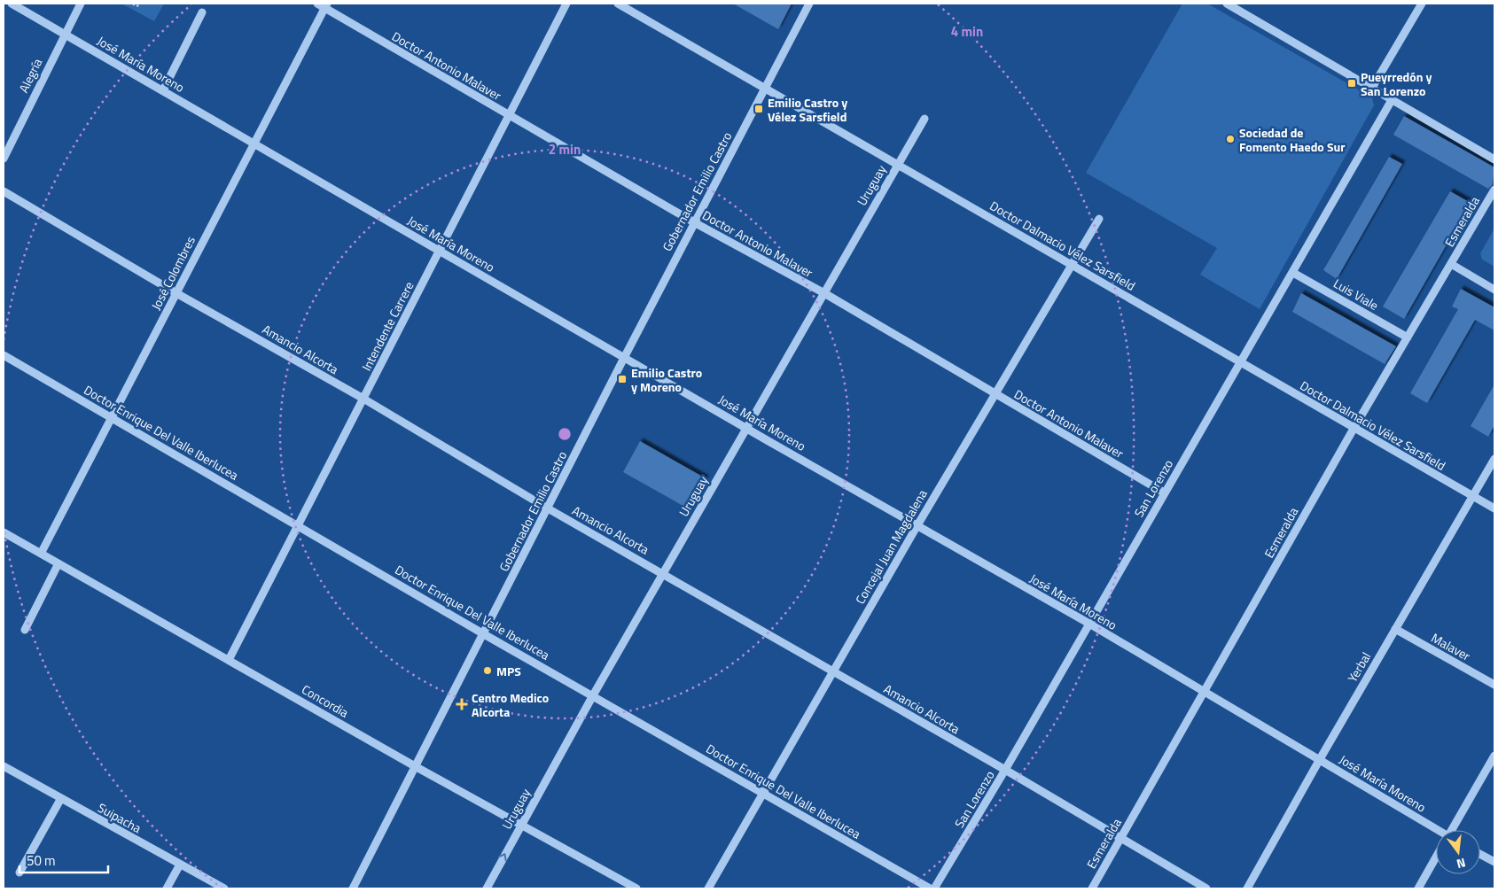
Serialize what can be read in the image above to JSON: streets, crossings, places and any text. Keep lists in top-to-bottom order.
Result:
{
  "streets": {
    "street": [
      "José María Moreno",
      "Doctor Antonio Malaver",
      "Alegría",
      "Uruguay",
      "Gobernador Emilio Castro",
      "Esmeralda",
      "Doctor Dalmacio Vélez Sarsfield",
      "José Colombres",
      "Luis Viale",
      "Intendente Carrere",
      "Amancio Alcorta",
      "Doctor Enrique Del Valle Iberlucea",
      "San Lorenzo",
      "Concejal Juan Magdalena",
      "Malaver",
      "Yerbal",
      "Concordia",
      "Suipacha"
    ]
  },
  "crossings": [
    ["José María Moreno", "Alegría"],
    ["José María Moreno", "Uruguay"],
    ["José María Moreno", "Gobernador Emilio Castro"],
    ["José María Moreno", "Esmeralda"],
    ["José María Moreno", "José Colombres"],
    ["José María Moreno", "Intendente Carrere"],
    ["José María Moreno", "San Lorenzo"],
    ["José María Moreno", "Concejal Juan Magdalena"],
    ["José María Moreno", "Yerbal"],
    ["Doctor Antonio Malaver", "Uruguay"],
    ["Doctor Antonio Malaver", "Gobernador Emilio Castro"],
    ["Doctor Antonio Malaver", "José Colombres"],
    ["Doctor Antonio Malaver", "Intendente Carrere"],
    ["Doctor Antonio Malaver", "San Lorenzo"],
    ["Doctor Antonio Malaver", "Concejal Juan Magdalena"],
    ["Uruguay", "Doctor Dalmacio Vélez Sarsfield"],
    ["Uruguay", "Amancio Alcorta"],
    ["Uruguay", "Doctor Enrique Del Valle Iberlucea"],
    ["Uruguay", "Concordia"],
    ["Gobernador Emilio Castro", "Doctor Dalmacio Vélez Sarsfield"],
    ["Gobernador Emilio Castro", "Amancio Alcorta"],
    ["Gobernador Emilio Castro", "Doctor Enrique Del Valle Iberlucea"],
    ["Gobernador Emilio Castro", "Concordia"],
    ["Esmeralda", "Doctor Dalmacio Vélez Sarsfield"],
    ["Esmeralda", "Luis Viale"],
    ["Esmeralda", "Amancio Alcorta"],
    ["Doctor Dalmacio Vélez Sarsfield", "San Lorenzo"],
    ["Doctor Dalmacio Vélez Sarsfield", "Concejal Juan Magdalena"],
    ["Doctor Dalmacio Vélez Sarsfield", "Yerbal"],
    ["José Colombres", "Amancio Alcorta"],
    ["José Colombres", "Doctor Enrique Del Valle Iberlucea"],
    ["José Colombres", "Concordia"],
    ["Luis Viale", "San Lorenzo"],
    ["Intendente Carrere", "Amancio Alcorta"],
    ["Intendente Carrere", "Doctor Enrique Del Valle Iberlucea"],
    ["Intendente Carrere", "Concordia"],
    ["Amancio Alcorta", "San Lorenzo"],
    ["Amancio Alcorta", "Concejal Juan Magdalena"],
    ["Doctor Enrique Del Valle Iberlucea", "Concejal Juan Magdalena"],
    ["Malaver", "Yerbal"]
  ],
  "places": {
    "transit": ["Pueyrredón y San Lorenzo", "Emilio Castro y Vélez Sarsfield", "Emilio Castro y Moreno"],
    "other": ["Sociedad de Fomento Haedo Sur", "MPS"],
    "health": ["Centro Medico Alcorta"]
  },
  "scale_bar": "50 m",
  "north": "bottom",
  "rings": ["4 min", "2 min"]
}
